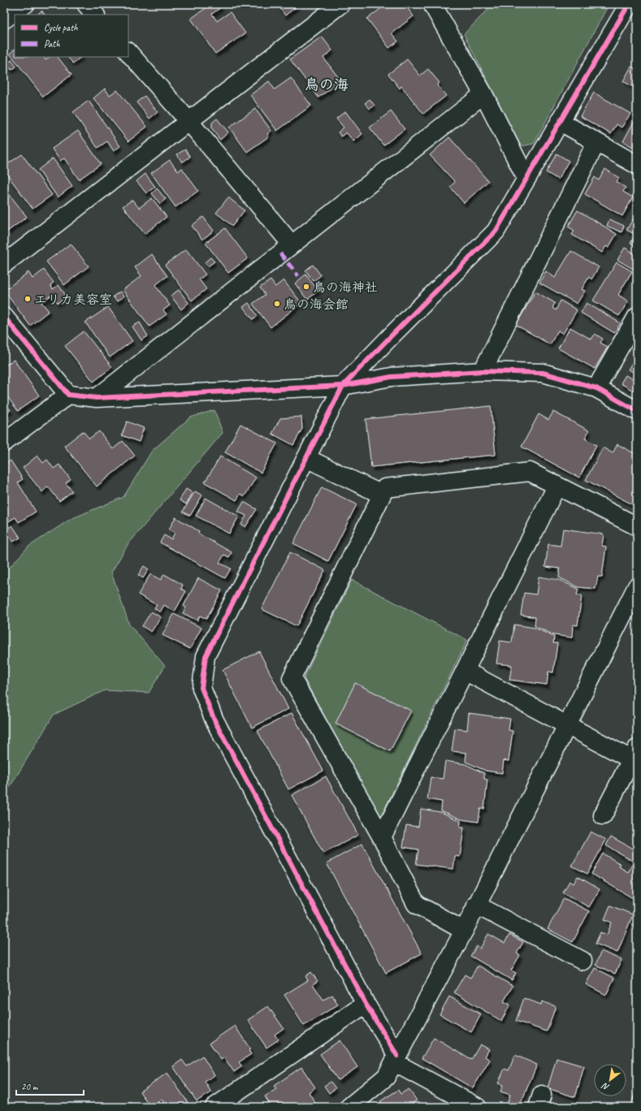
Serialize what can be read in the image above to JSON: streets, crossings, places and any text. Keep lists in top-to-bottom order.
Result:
{
  "districts": ["鳥の海"],
  "places": ["鳥の海神社", "エリカ美容室", "鳥の海会館"],
  "legend": ["Cycle path", "Path"],
  "scale_bar": "20 m",
  "north": "bottom left"
}
